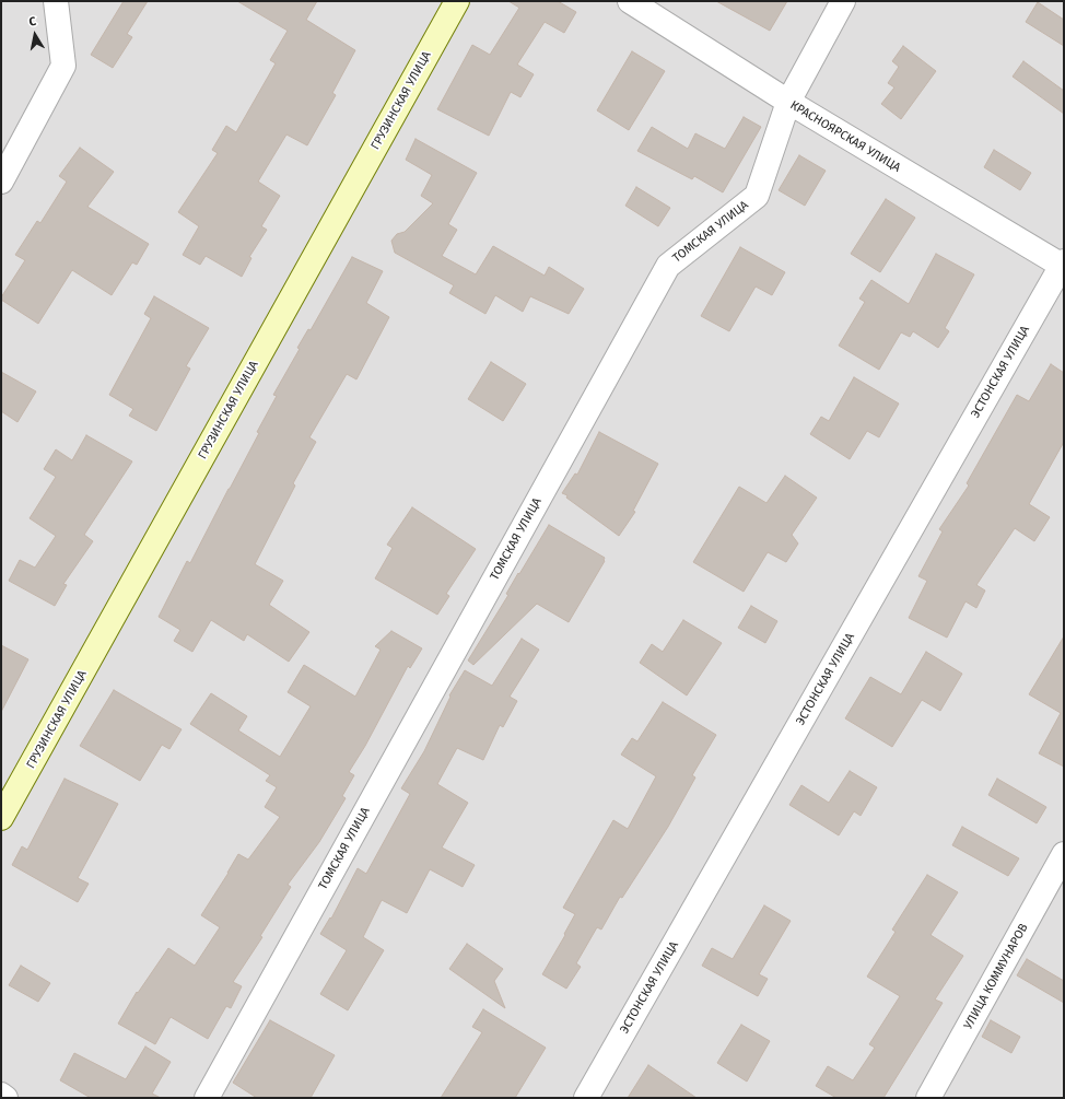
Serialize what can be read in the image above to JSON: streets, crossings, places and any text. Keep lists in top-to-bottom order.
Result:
{
  "streets": {
    "main road": ["ГРУЗИНСКАЯ УЛИЦА"],
    "street": [
      "КРАСНОЯРСКАЯ УЛИЦА",
      "ТОМСКАЯ УЛИЦА",
      "ЭСТОНСКАЯ УЛИЦА",
      "УЛИЦА КОММУНАРОВ"
    ]
  },
  "crossings": [
    ["КРАСНОЯРСКАЯ УЛИЦА", "ТОМСКАЯ УЛИЦА"],
    ["КРАСНОЯРСКАЯ УЛИЦА", "ЭСТОНСКАЯ УЛИЦА"]
  ],
  "north": "top"
}
